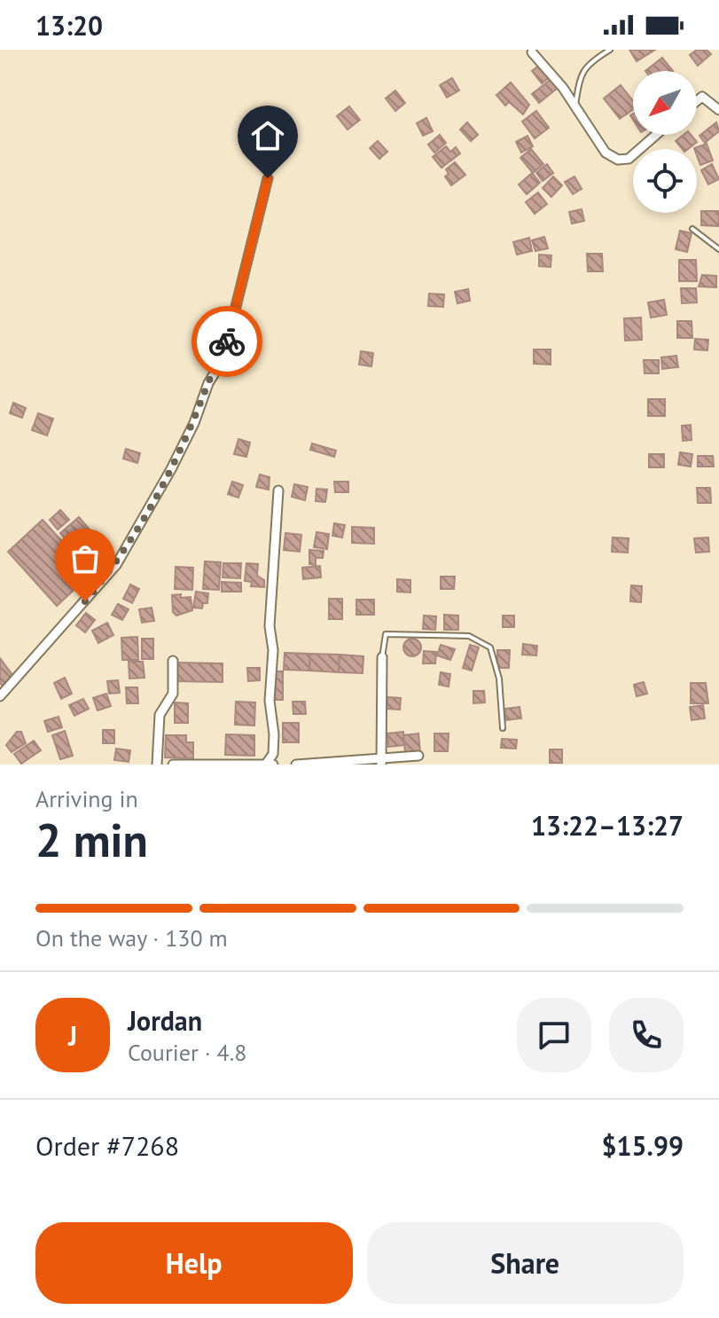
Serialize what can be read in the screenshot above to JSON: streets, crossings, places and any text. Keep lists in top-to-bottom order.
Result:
{
  "north": "bottom left",
  "page": {
    "status": "13:20",
    "heading": ["2 min", "Arriving in", "13:22–13:27"],
    "panel": [
      "Jordan",
      "Courier · 4.8",
      "Order #7268",
      "$15.99"
    ],
    "bar": "On the way · 130 m",
    "round": "J",
    "buttons": ["Help", "Share"]
  }
}
